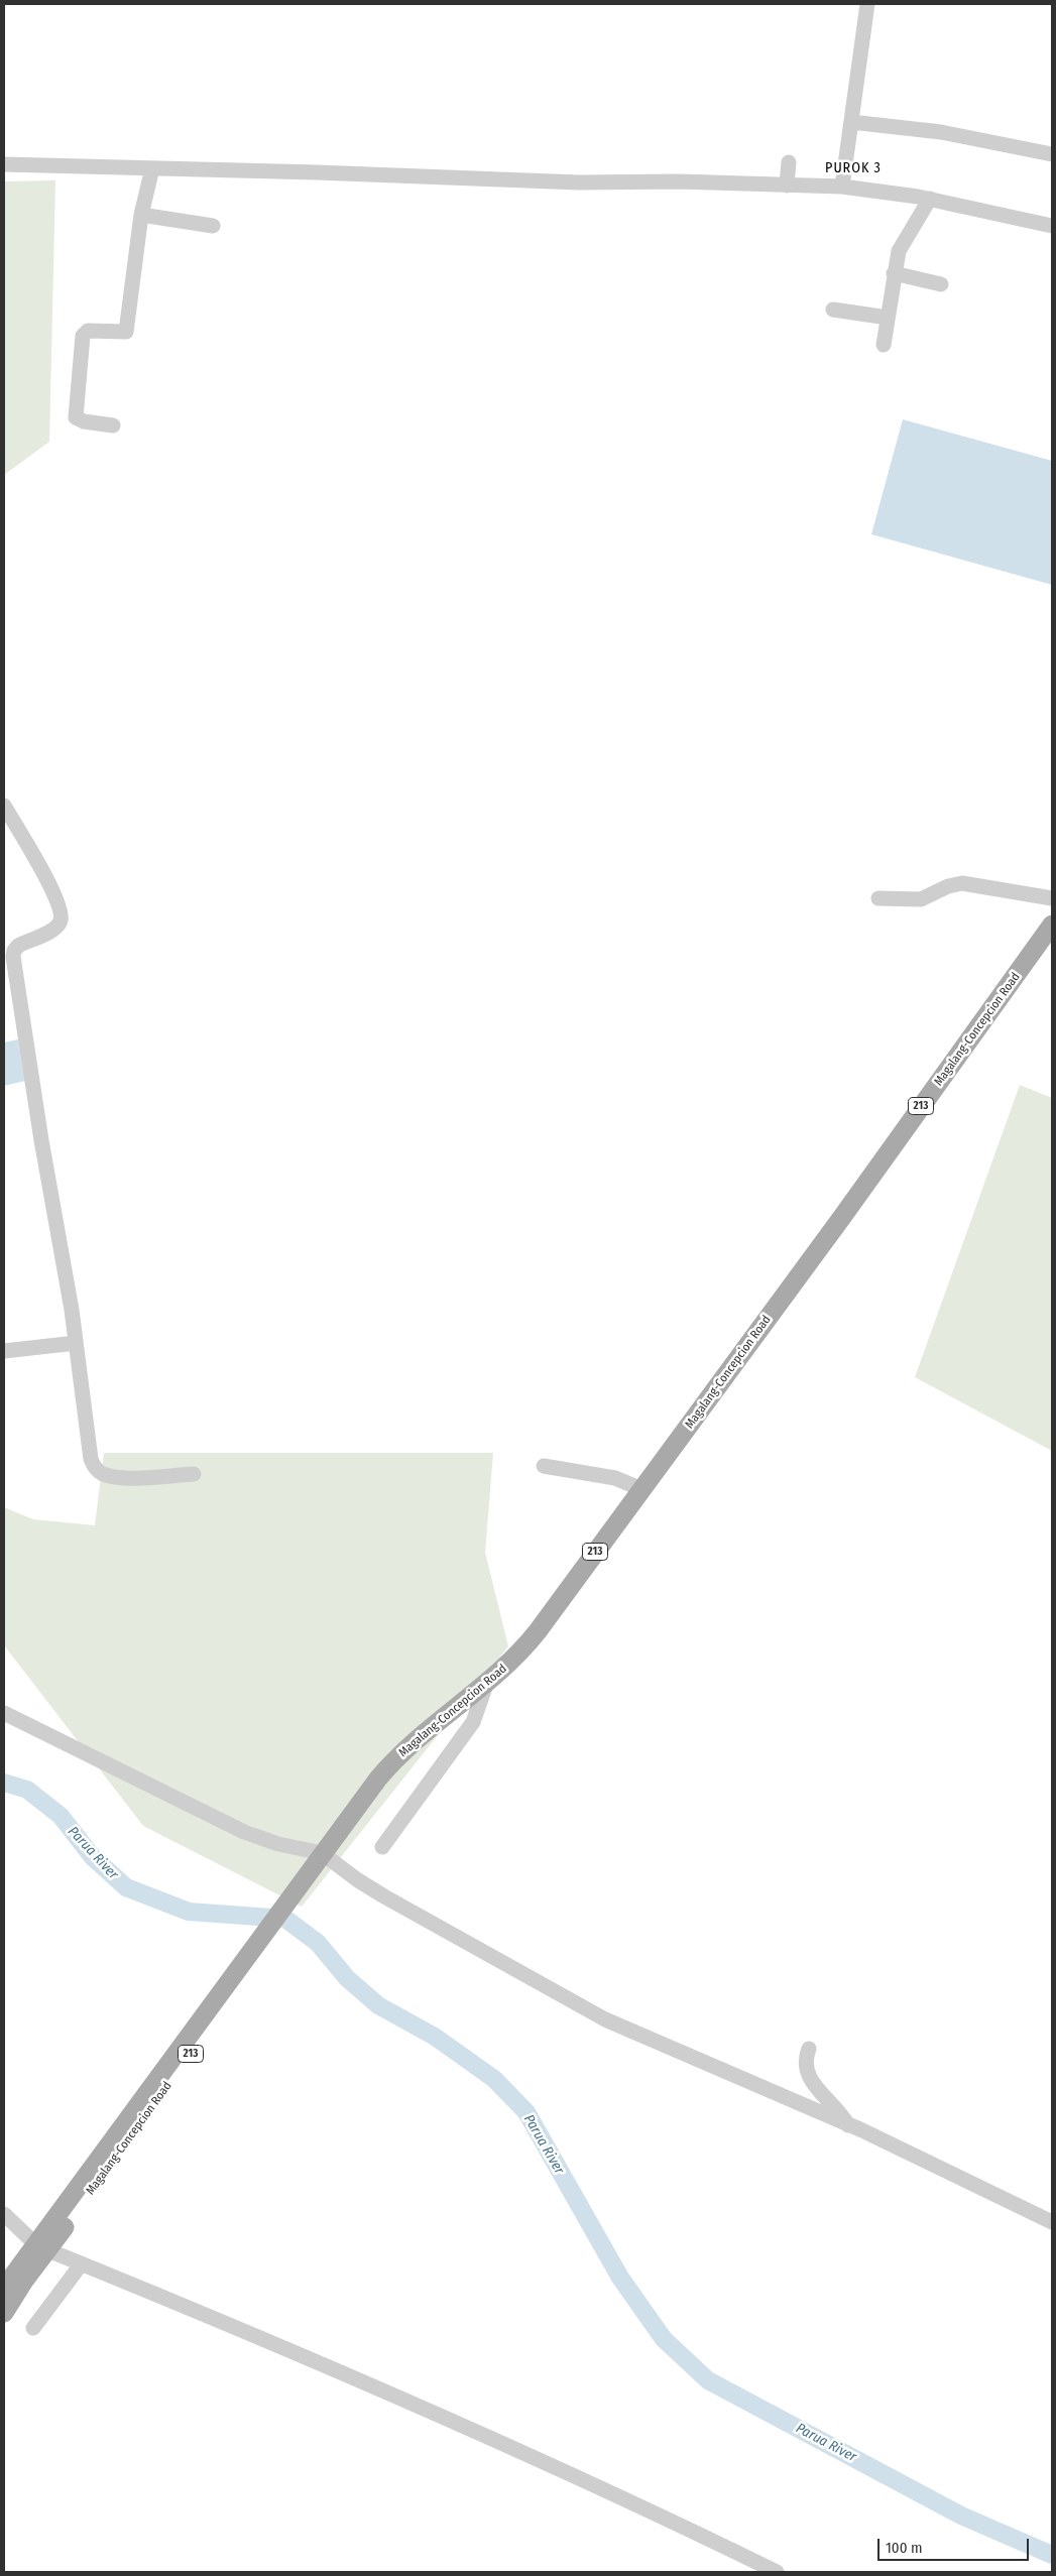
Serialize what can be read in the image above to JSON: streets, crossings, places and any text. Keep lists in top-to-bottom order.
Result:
{
  "streets": {
    "main road": ["Magalang-Concepcion Road", "213"]
  },
  "districts": ["PUROK 3"],
  "water": ["Parua River"],
  "scale_bar": "100 m"
}
